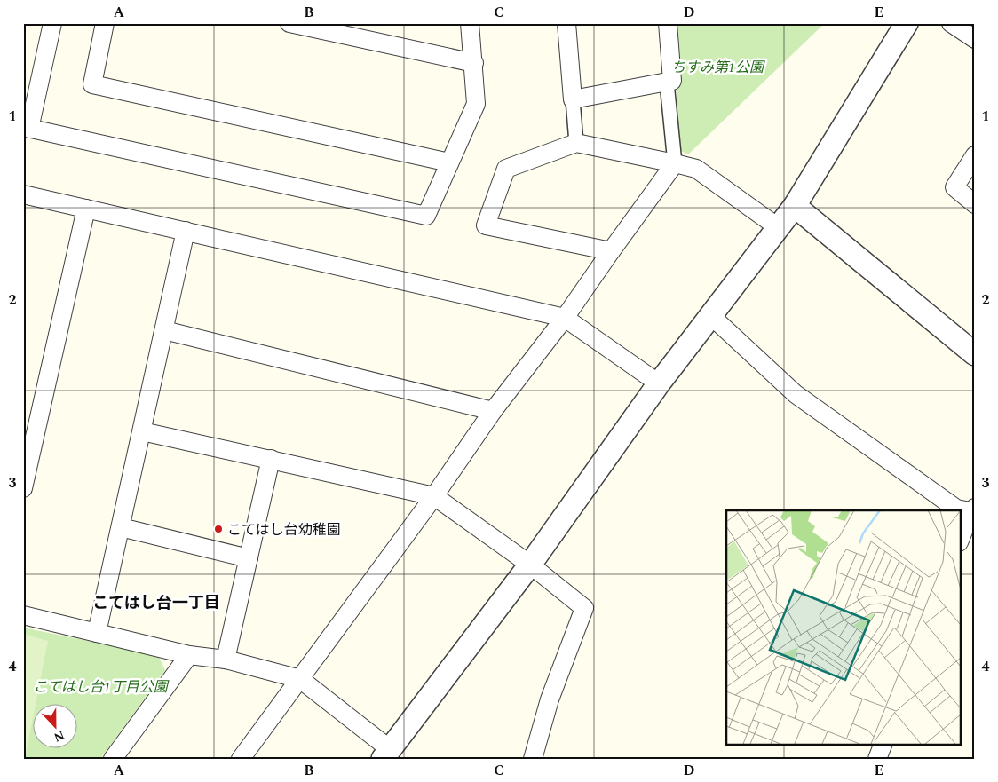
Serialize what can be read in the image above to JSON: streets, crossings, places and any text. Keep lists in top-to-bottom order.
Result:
{
  "districts": ["こてはし台一丁目"],
  "parks": ["ちすみ第1公園", "こてはし台1丁目公園"],
  "places": ["こてはし台幼稚園"],
  "north": "bottom",
  "grid": {
    "columns": [
      "A",
      "B",
      "C",
      "D",
      "E"
    ],
    "rows": [
      "1",
      "2",
      "3",
      "4"
    ]
  }
}
